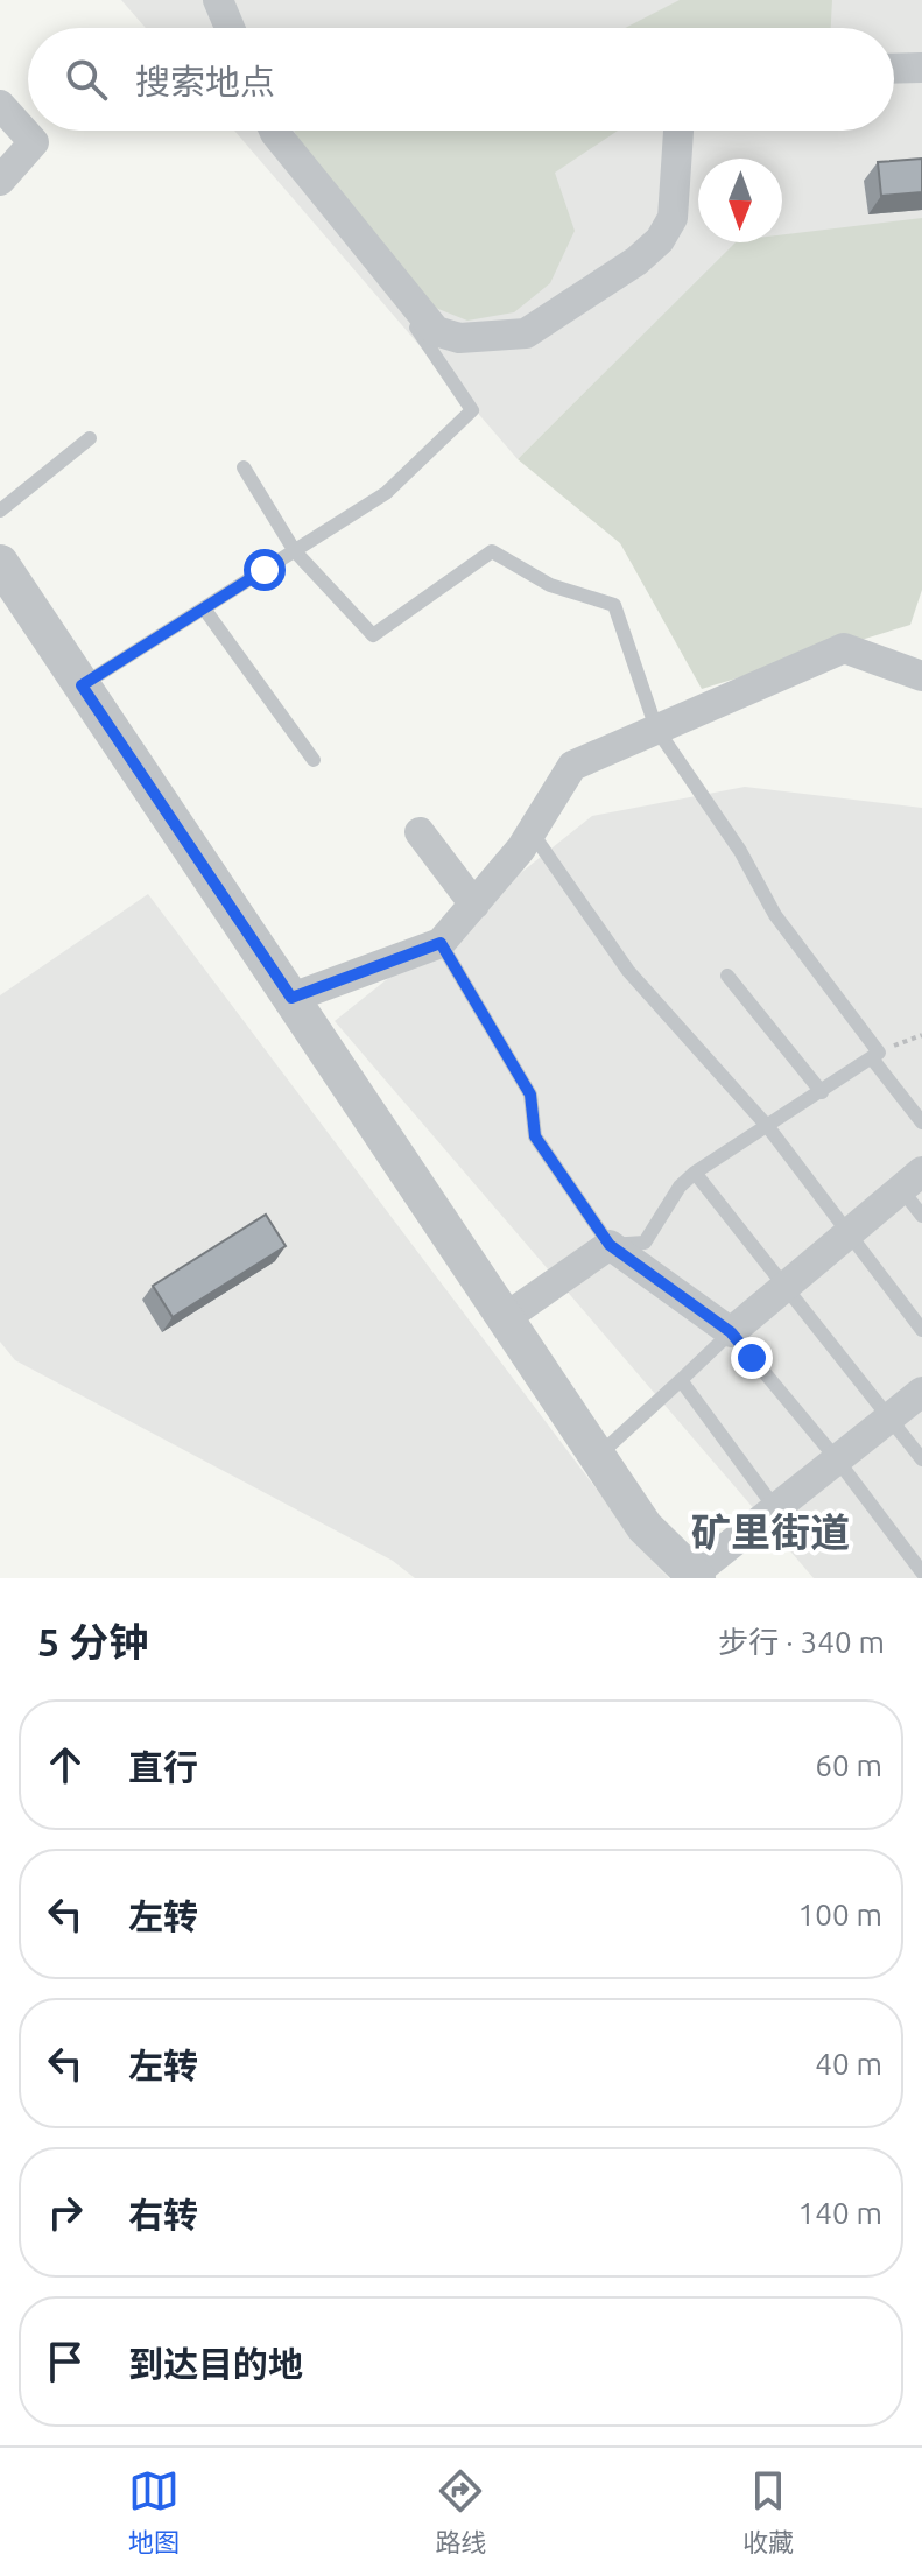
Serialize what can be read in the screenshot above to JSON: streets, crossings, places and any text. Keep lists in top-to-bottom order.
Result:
{
  "districts": ["矿里街道"],
  "north": "bottom",
  "page": {
    "search": "搜索地点",
    "heading": ["5 分钟", "步行 · 340 m"],
    "list": [
      ["直行", "60 m"],
      ["左转", "100 m"],
      ["左转", "40 m"],
      ["右转", "140 m"],
      "到达目的地"
    ],
    "nav": ["地图", "路线", "收藏"]
  }
}
